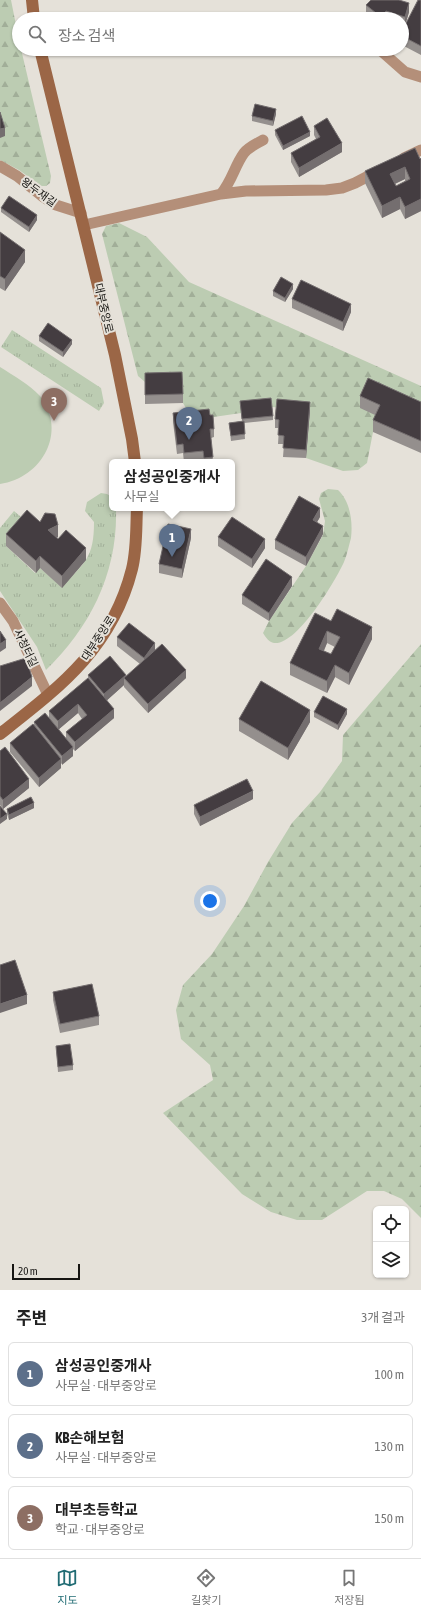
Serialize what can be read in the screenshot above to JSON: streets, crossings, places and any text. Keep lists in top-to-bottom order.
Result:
{
  "streets": {
    "street": ["대부중앙로"],
    "lane": ["왕두재길", "사청터길"]
  },
  "crossings": [
    ["왕두재길", "대부중앙로"],
    ["대부중앙로", "사청터길"]
  ],
  "scale_bar": "20 m",
  "page": {
    "search": "장소 검색",
    "pins": ["3", "2", "1"],
    "popup": ["삼성공인중개사", "사무실"],
    "scale": "20 m",
    "heading": ["주변", "3개 결과"],
    "list": [
      {
        "mark": "1",
        "name": "삼성공인중개사",
        "note": "사무실 · 대부중앙로",
        "value": "100 m"
      },
      {
        "mark": "2",
        "name": "KB손해보험",
        "note": "사무실 · 대부중앙로",
        "value": "130 m"
      },
      {
        "mark": "3",
        "name": "대부초등학교",
        "note": "학교 · 대부중앙로",
        "value": "150 m"
      }
    ],
    "nav": ["지도", "길찾기", "저장됨"]
  }
}
